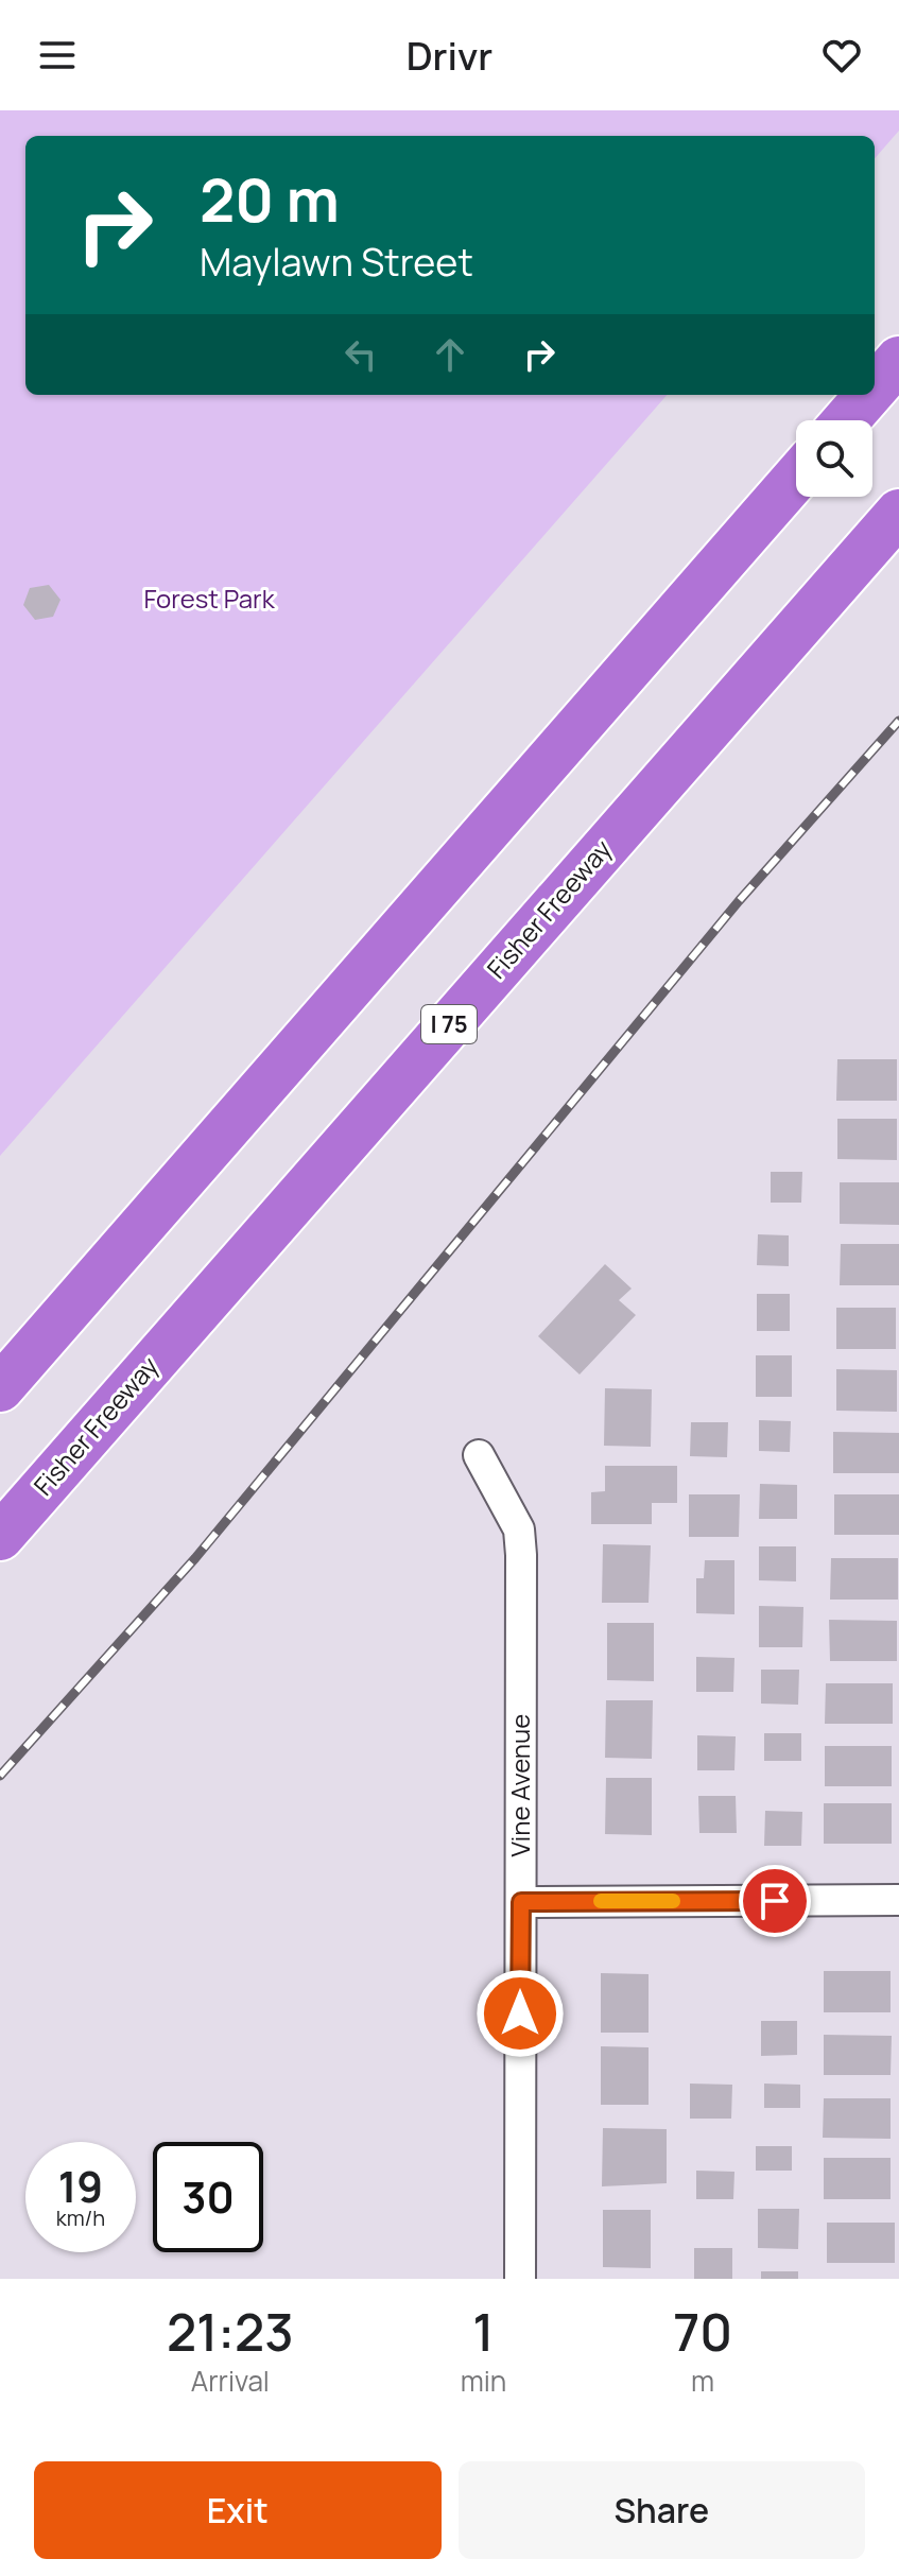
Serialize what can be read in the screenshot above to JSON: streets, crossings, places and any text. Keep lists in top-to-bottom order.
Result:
{
  "streets": {
    "highway": ["Fisher Freeway", "I 75"],
    "street": ["Vine Avenue"]
  },
  "parks": ["Forest Park"],
  "page": {
    "header": "Drivr",
    "turn": ["20 m", "Maylawn Street"],
    "speed": "19 km/h",
    "limit": "30",
    "eta": [
      "21:23",
      "Arrival",
      "1",
      "min",
      "70",
      "m"
    ],
    "buttons": ["Exit", "Share"]
  }
}
